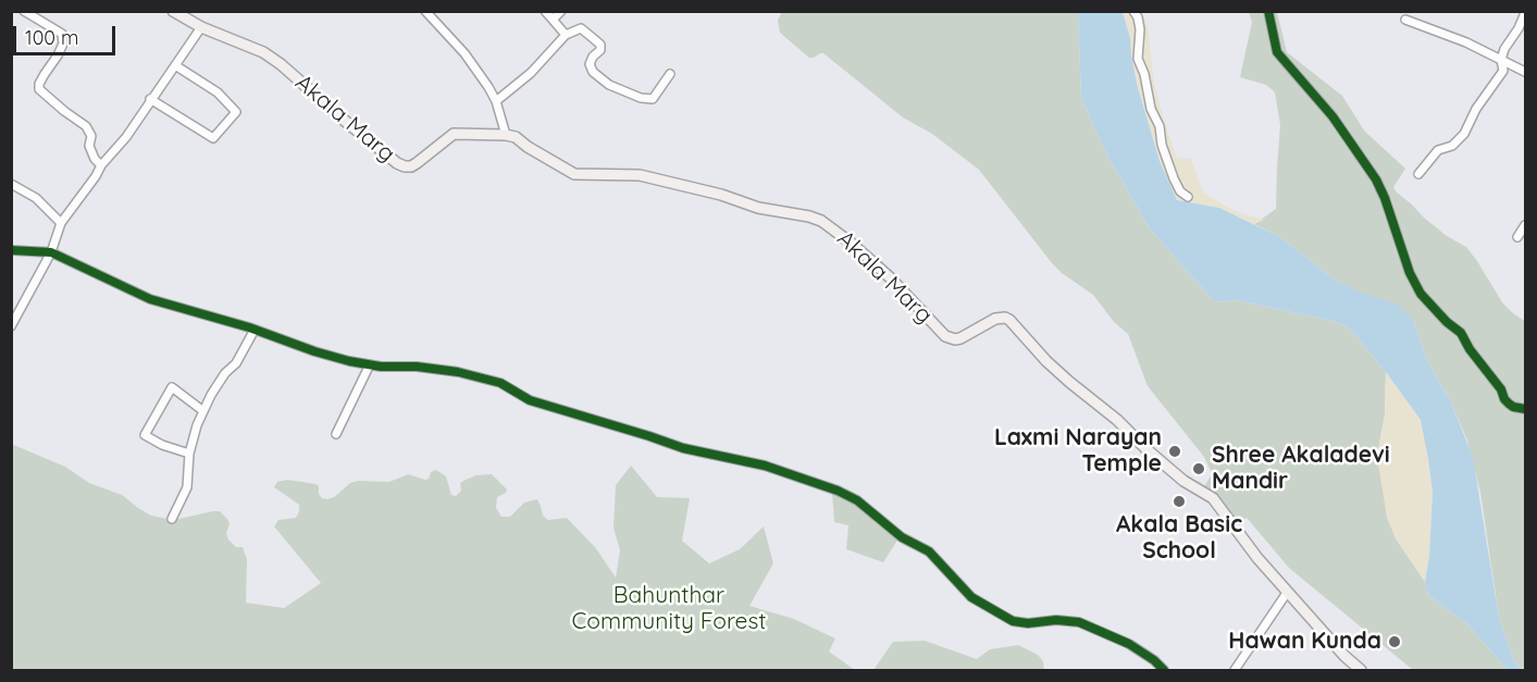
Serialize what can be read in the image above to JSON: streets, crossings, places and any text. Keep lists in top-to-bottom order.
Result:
{
  "streets": {
    "main road": ["Akala Marg"]
  },
  "parks": ["Bahunthar Community Forest"],
  "places": [
    "Laxmi Narayan Temple",
    "Shree Akaladevi Mandir",
    "Akala Basic School",
    "Hawan Kunda"
  ],
  "scale_bar": "100 m"
}
